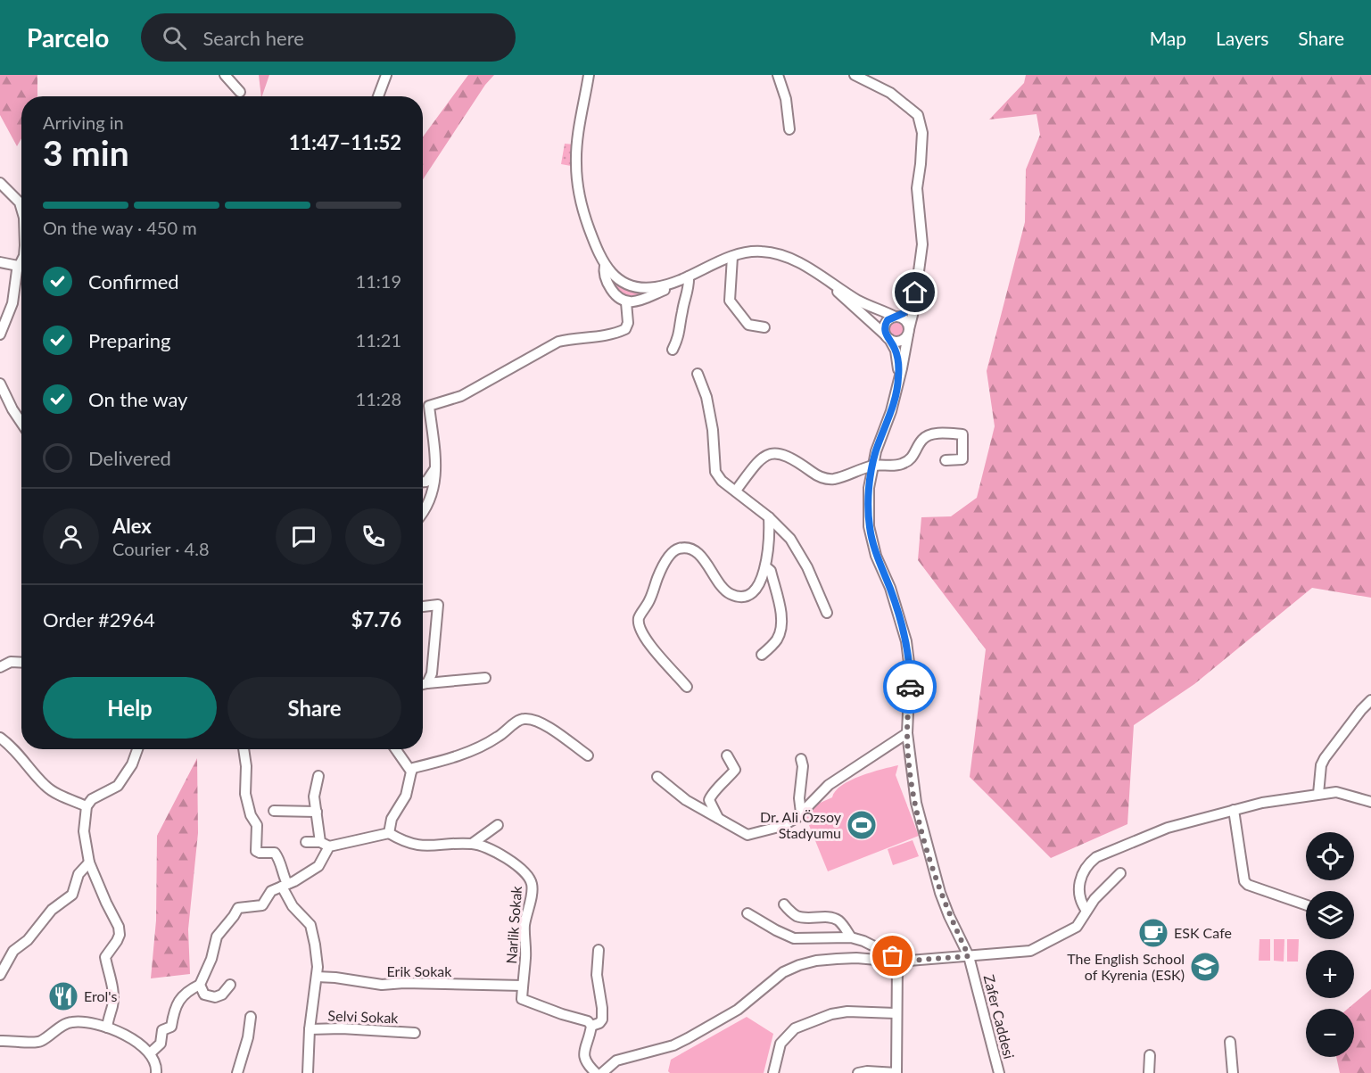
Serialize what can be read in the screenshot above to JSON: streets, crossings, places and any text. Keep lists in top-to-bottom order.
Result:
{
  "streets": {
    "street": [
      "Narlik Sokak",
      "Erik Sokak",
      "Selvi Sokak",
      "Zafer Caddesi"
    ]
  },
  "crossings": [
    ["Narlik Sokak", "Erik Sokak"]
  ],
  "places": {
    "sports": ["Dr. Ali Özsoy Stadyumu"],
    "cafe": ["ESK Cafe"],
    "school or university": ["The English School of Kyrenia (ESK)"],
    "restaurant": ["Erol's"]
  },
  "page": {
    "header": "Parcelo",
    "search": "Search here",
    "nav": ["Map", "Layers", "Share"],
    "heading": ["3 min", "Arriving in", "11:47–11:52"],
    "panel": [
      "Alex",
      "Courier · 4.8",
      "Order #2964",
      "$7.76"
    ],
    "bar": "On the way · 450 m",
    "list": [
      ["Confirmed", "11:19"],
      ["Preparing", "11:21"],
      ["On the way", "11:28"],
      "Delivered"
    ],
    "buttons": ["Help", "Share"],
    "map_buttons": ["+", "−"]
  }
}
